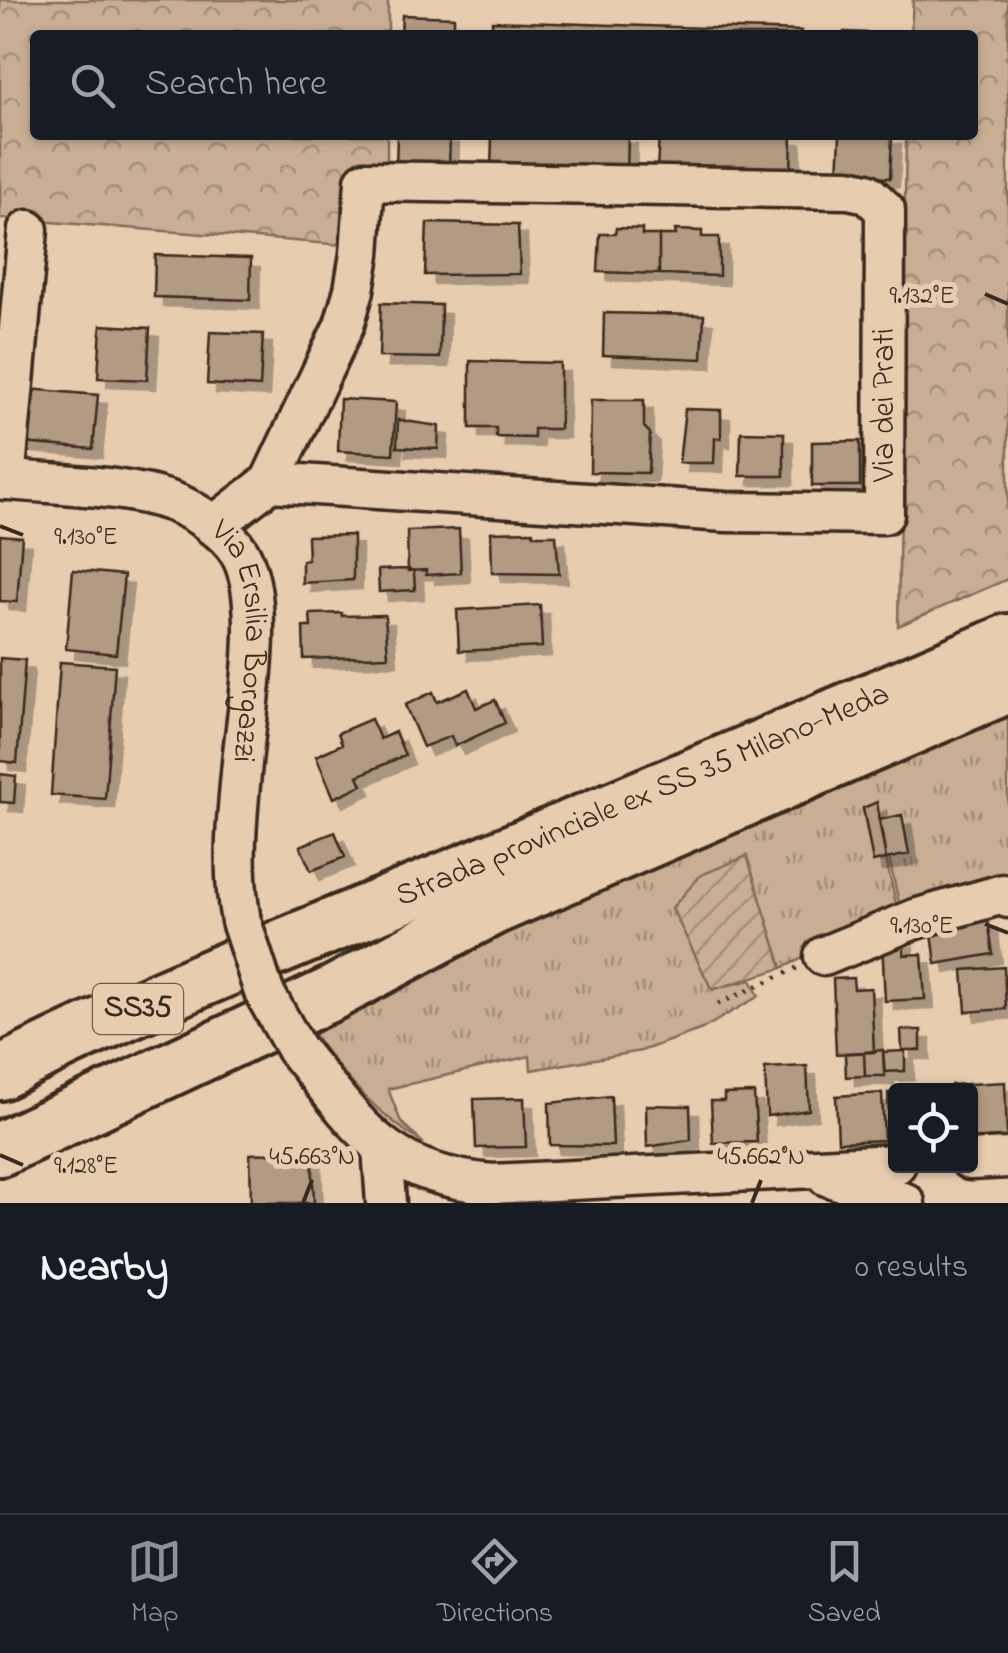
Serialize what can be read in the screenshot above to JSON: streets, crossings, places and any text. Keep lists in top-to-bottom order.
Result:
{
  "streets": {
    "highway": ["Strada provinciale ex SS 35 Milano-Meda", "SS35"],
    "street": ["Via dei Prati", "Via Ersilia Borgazzi"]
  },
  "crossings": [
    ["Via Ersilia Borgazzi", "Strada provinciale ex SS 35 Milano-Meda"],
    ["Via Ersilia Borgazzi", "SS35"],
    ["Strada provinciale ex SS 35 Milano-Meda", "SS35"]
  ],
  "page": {
    "search": "Search here",
    "heading": ["Nearby", "0 results"],
    "nav": ["Map", "Directions", "Saved"]
  },
  "coordinates": [
    "9.132°E",
    "9.130°E",
    "45.663°N",
    "45.662°N",
    "9.128°E"
  ]
}
